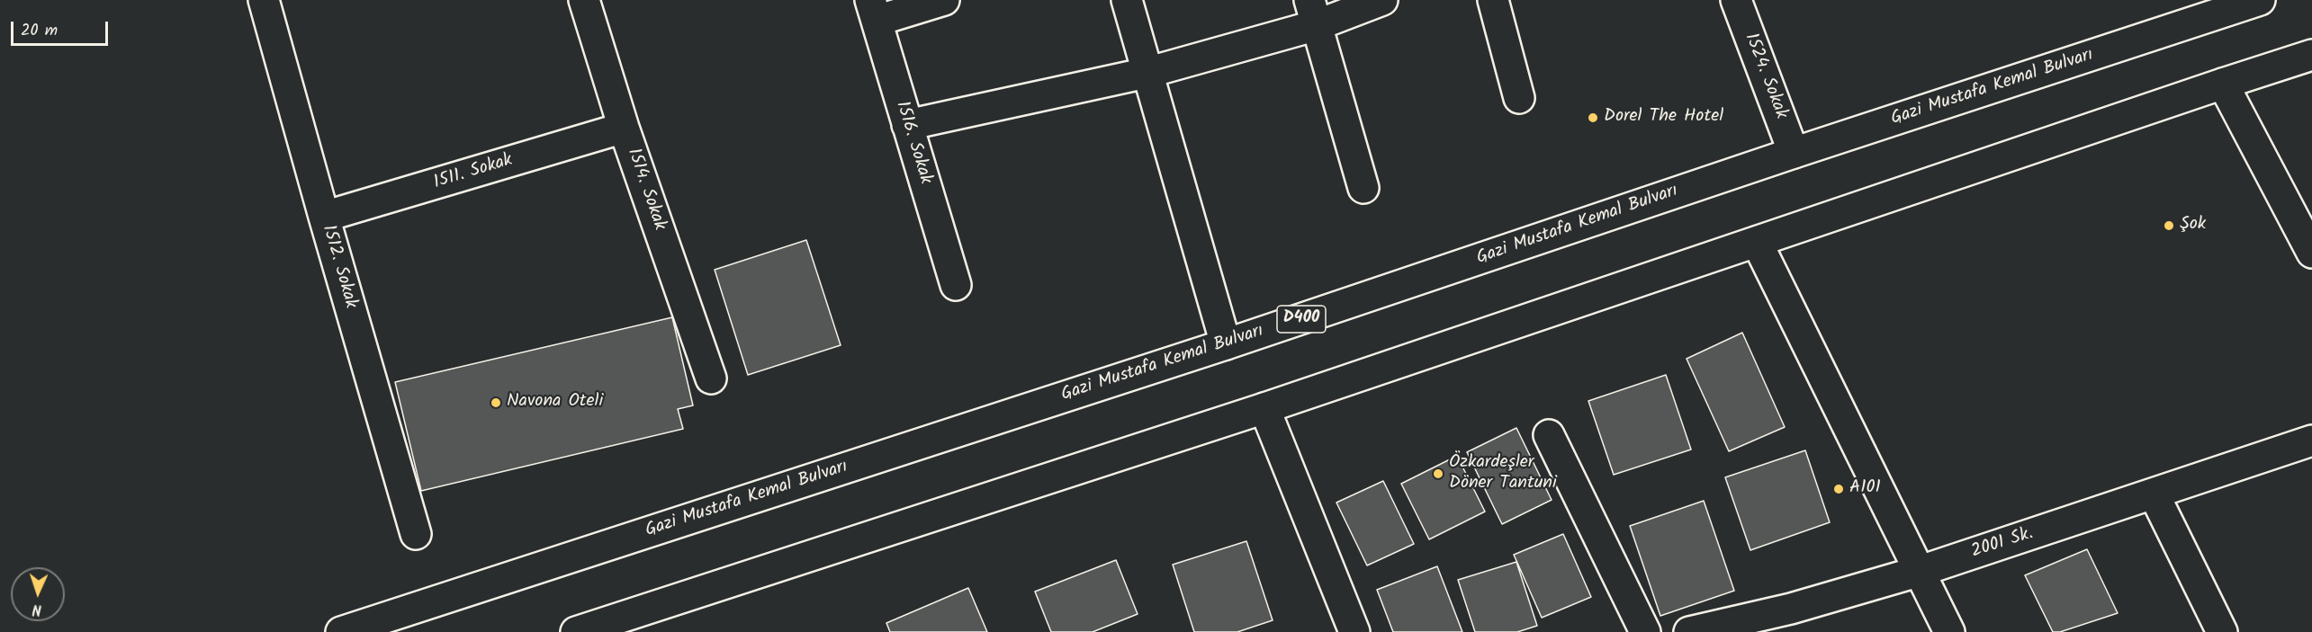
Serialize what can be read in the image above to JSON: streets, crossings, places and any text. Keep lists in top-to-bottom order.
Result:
{
  "streets": {
    "main road": [
      "1524. Sokak",
      "Gazi Mustafa Kemal Bulvarı",
      "1516. Sokak",
      "1511. Sokak",
      "1514. Sokak",
      "1512. Sokak",
      "D400",
      "2001 Sk."
    ]
  },
  "crossings": [
    ["1524. Sokak", "Gazi Mustafa Kemal Bulvarı"],
    ["1511. Sokak", "1514. Sokak"],
    ["1511. Sokak", "1512. Sokak"]
  ],
  "places": [
    "Dorel The Hotel",
    "Şok",
    "Navona Oteli",
    "Özkardeşler Döner Tantuni",
    "A101"
  ],
  "scale_bar": "20 m",
  "north": "bottom"
}
